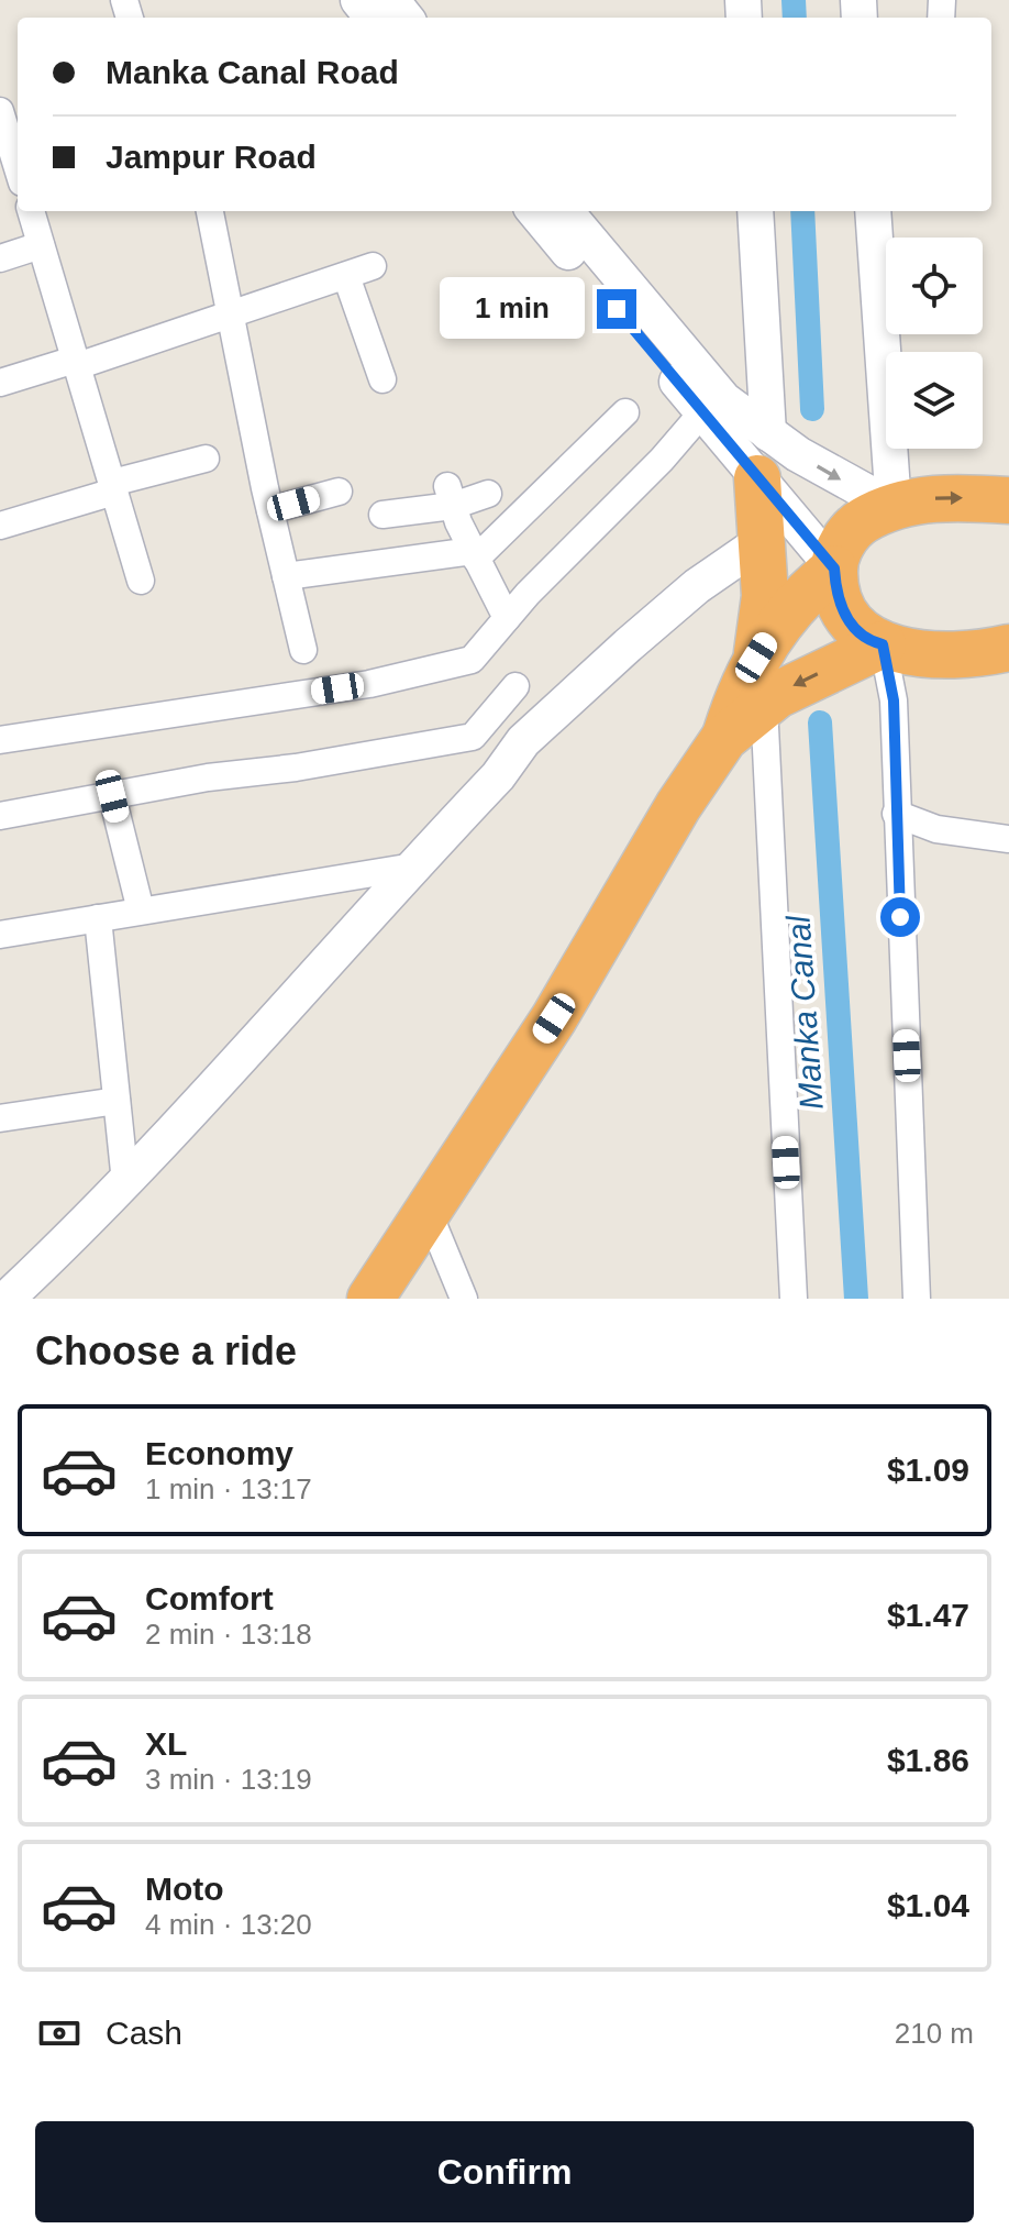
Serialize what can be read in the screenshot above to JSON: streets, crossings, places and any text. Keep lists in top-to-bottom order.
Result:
{
  "water": ["Manka Canal"],
  "page": {
    "banner": ["Manka Canal Road", "Jampur Road"],
    "bubble": "1 min",
    "heading": "Choose a ride",
    "list": [
      {
        "name": "Economy",
        "note": "1 min · 13:17",
        "value": "$1.09"
      },
      {
        "name": "Comfort",
        "note": "2 min · 13:18",
        "value": "$1.47"
      },
      {
        "name": "XL",
        "note": "3 min · 13:19",
        "value": "$1.86"
      },
      {
        "name": "Moto",
        "note": "4 min · 13:20",
        "value": "$1.04"
      }
    ],
    "pay": ["Cash", "210 m"],
    "buttons": "Confirm"
  }
}
